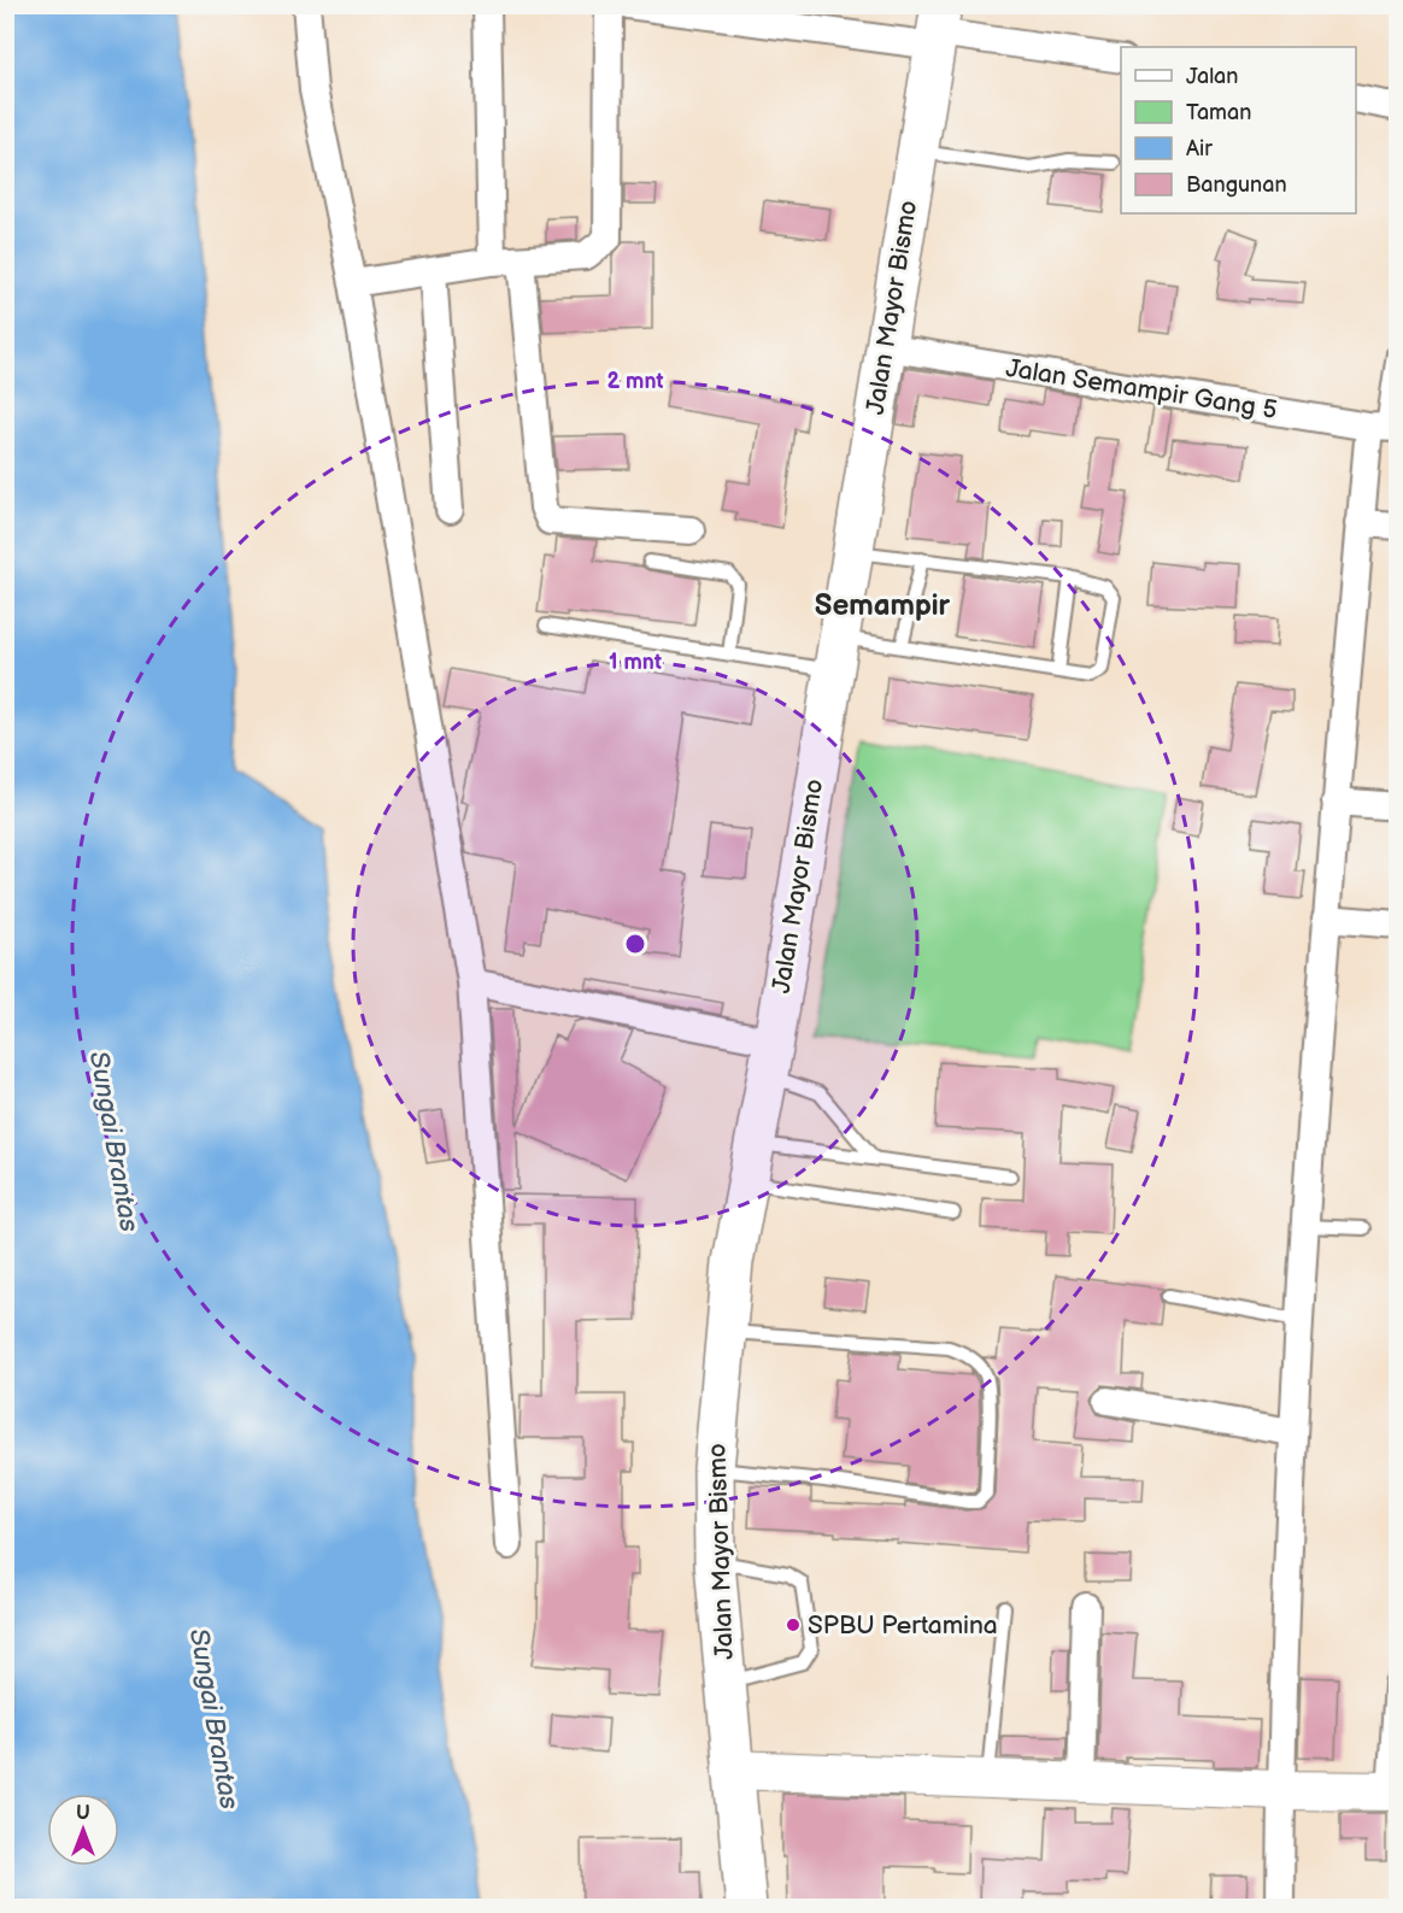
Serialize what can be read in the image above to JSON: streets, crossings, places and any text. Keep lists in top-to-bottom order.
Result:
{
  "streets": {
    "main road": ["Jalan Mayor Bismo"],
    "street": ["Jalan Semampir Gang 5"]
  },
  "crossings": [
    ["Jalan Mayor Bismo", "Jalan Semampir Gang 5"]
  ],
  "districts": ["Semampir"],
  "water": ["Sungai Brantas"],
  "places": ["SPBU Pertamina"],
  "legend": [
    "Jalan",
    "Taman",
    "Air",
    "Bangunan"
  ],
  "north": "top",
  "rings": ["2 mnt", "1 mnt"]
}
